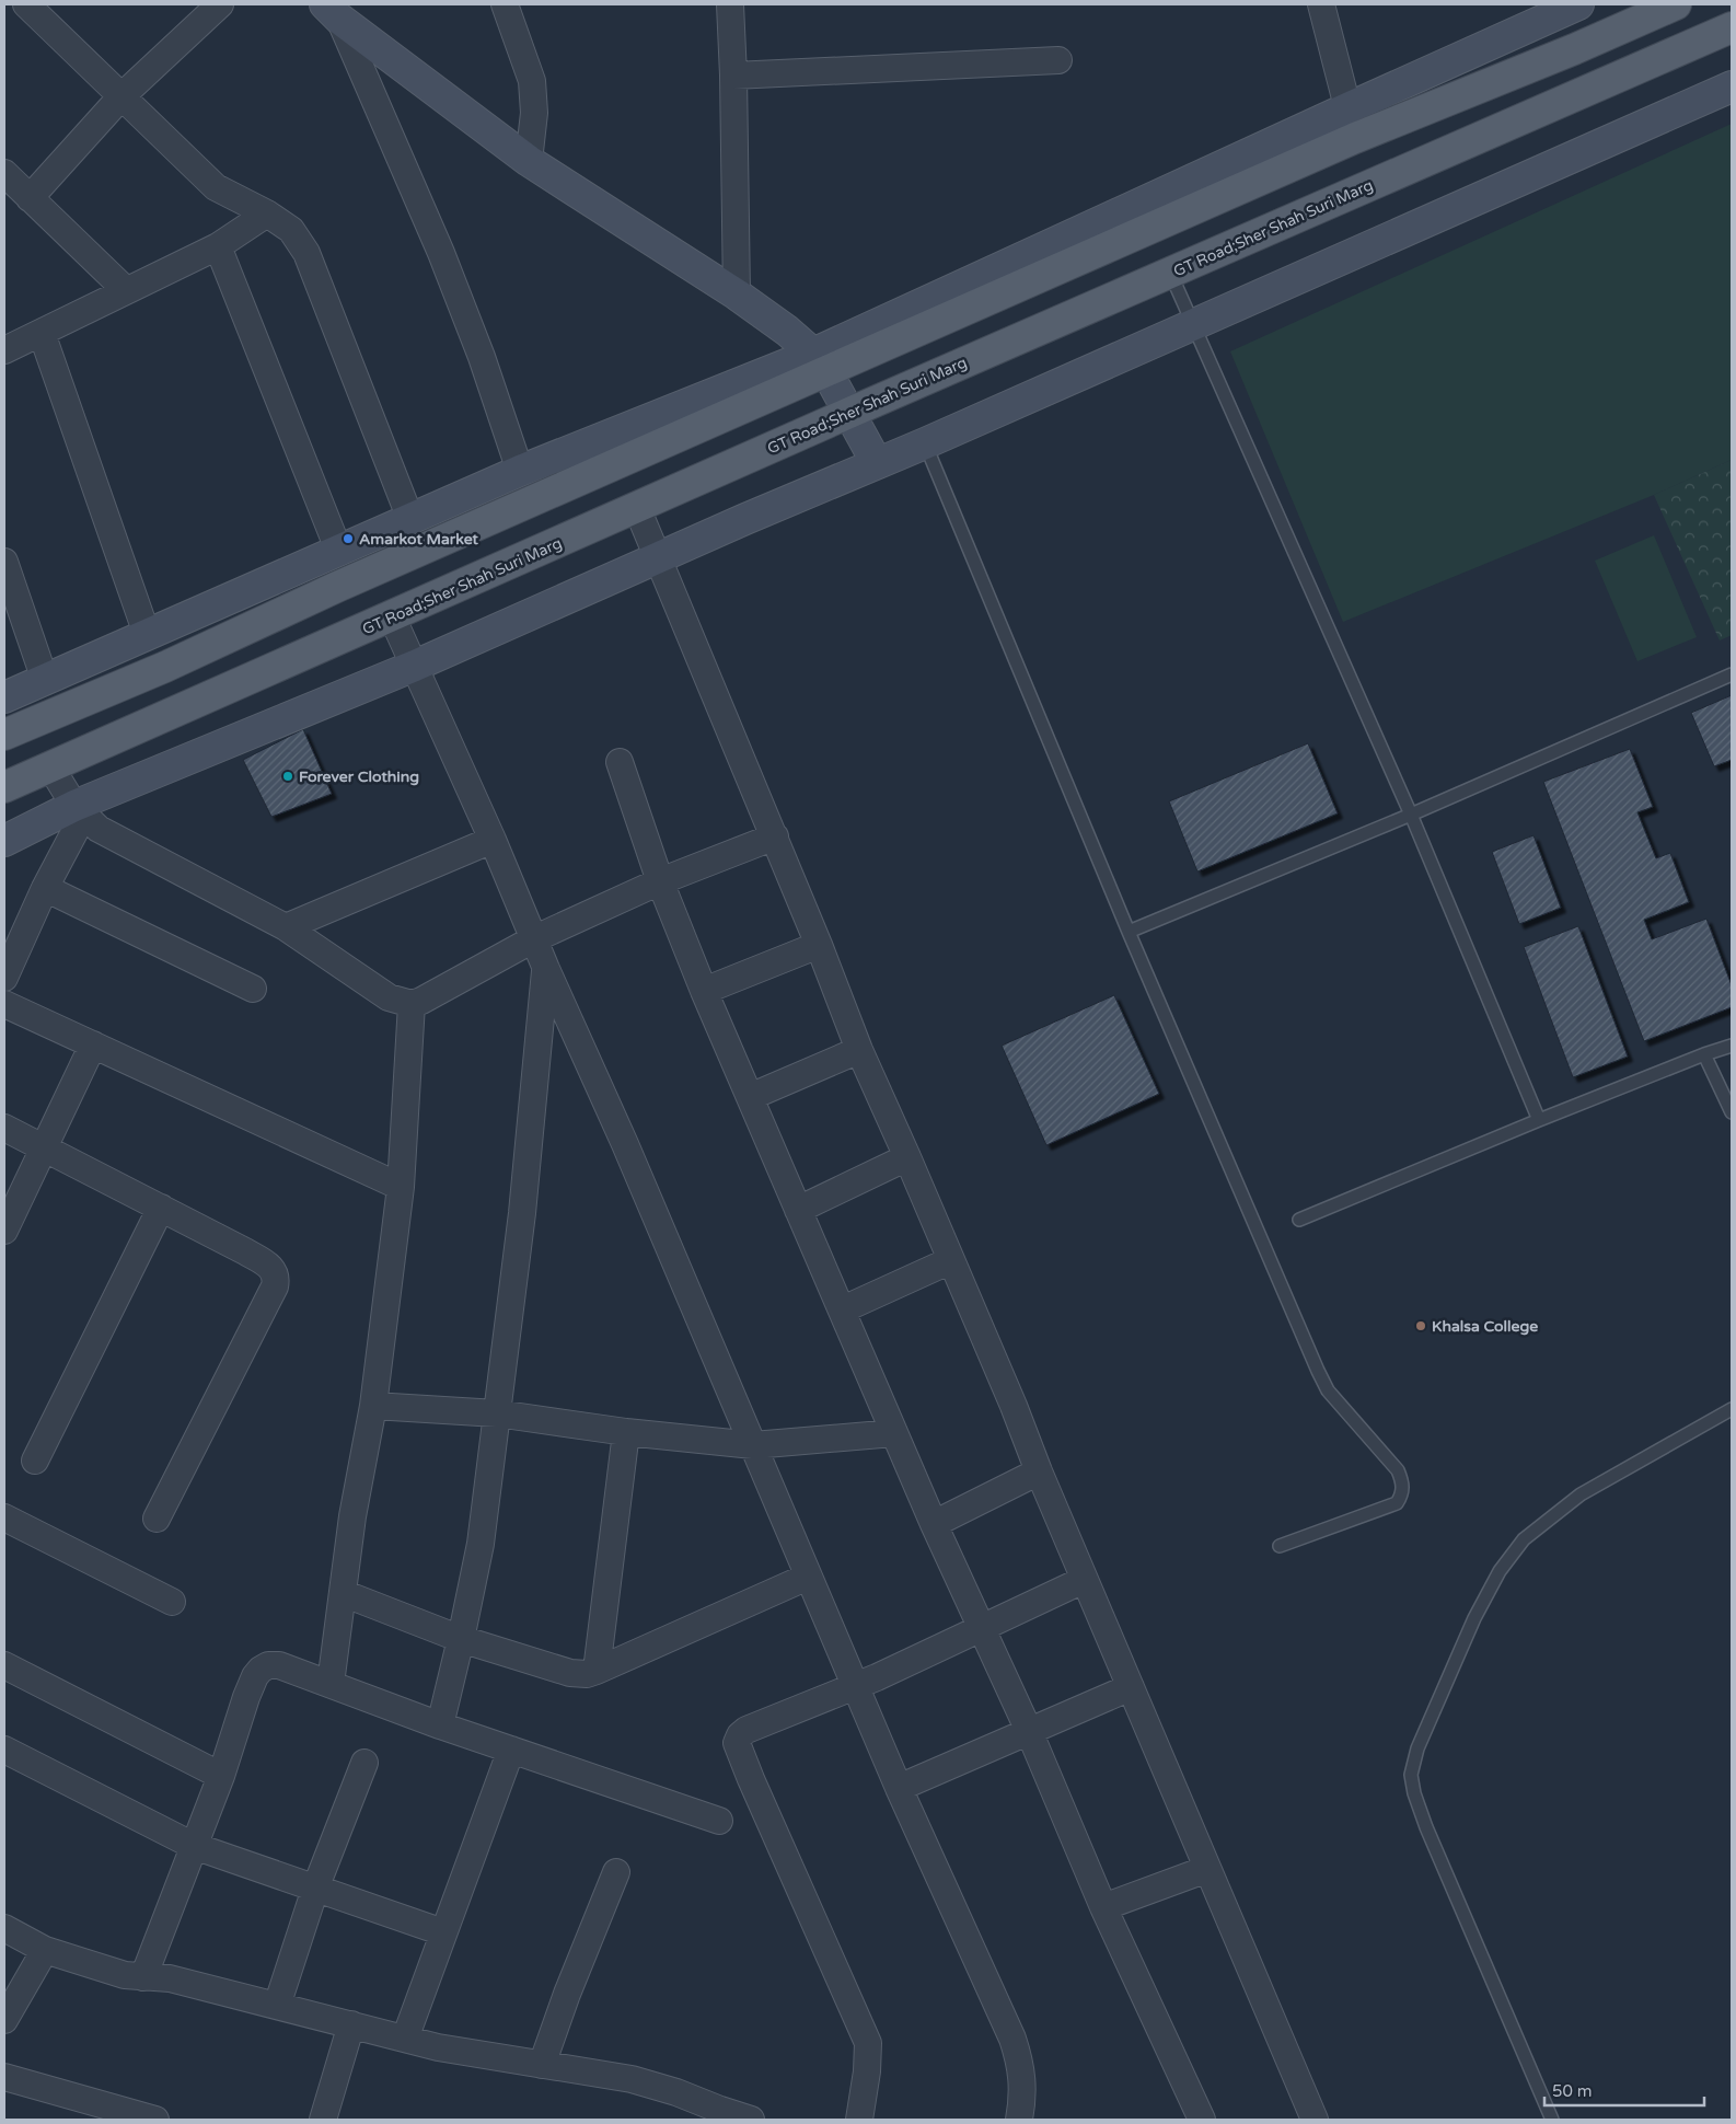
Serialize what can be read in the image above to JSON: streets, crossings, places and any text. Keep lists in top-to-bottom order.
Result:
{
  "streets": {
    "main road": ["GT Road;Sher Shah Suri Marg"]
  },
  "places": ["Amarkot Market", "Forever Clothing", "Khalsa College"],
  "scale_bar": "50 m"
}
